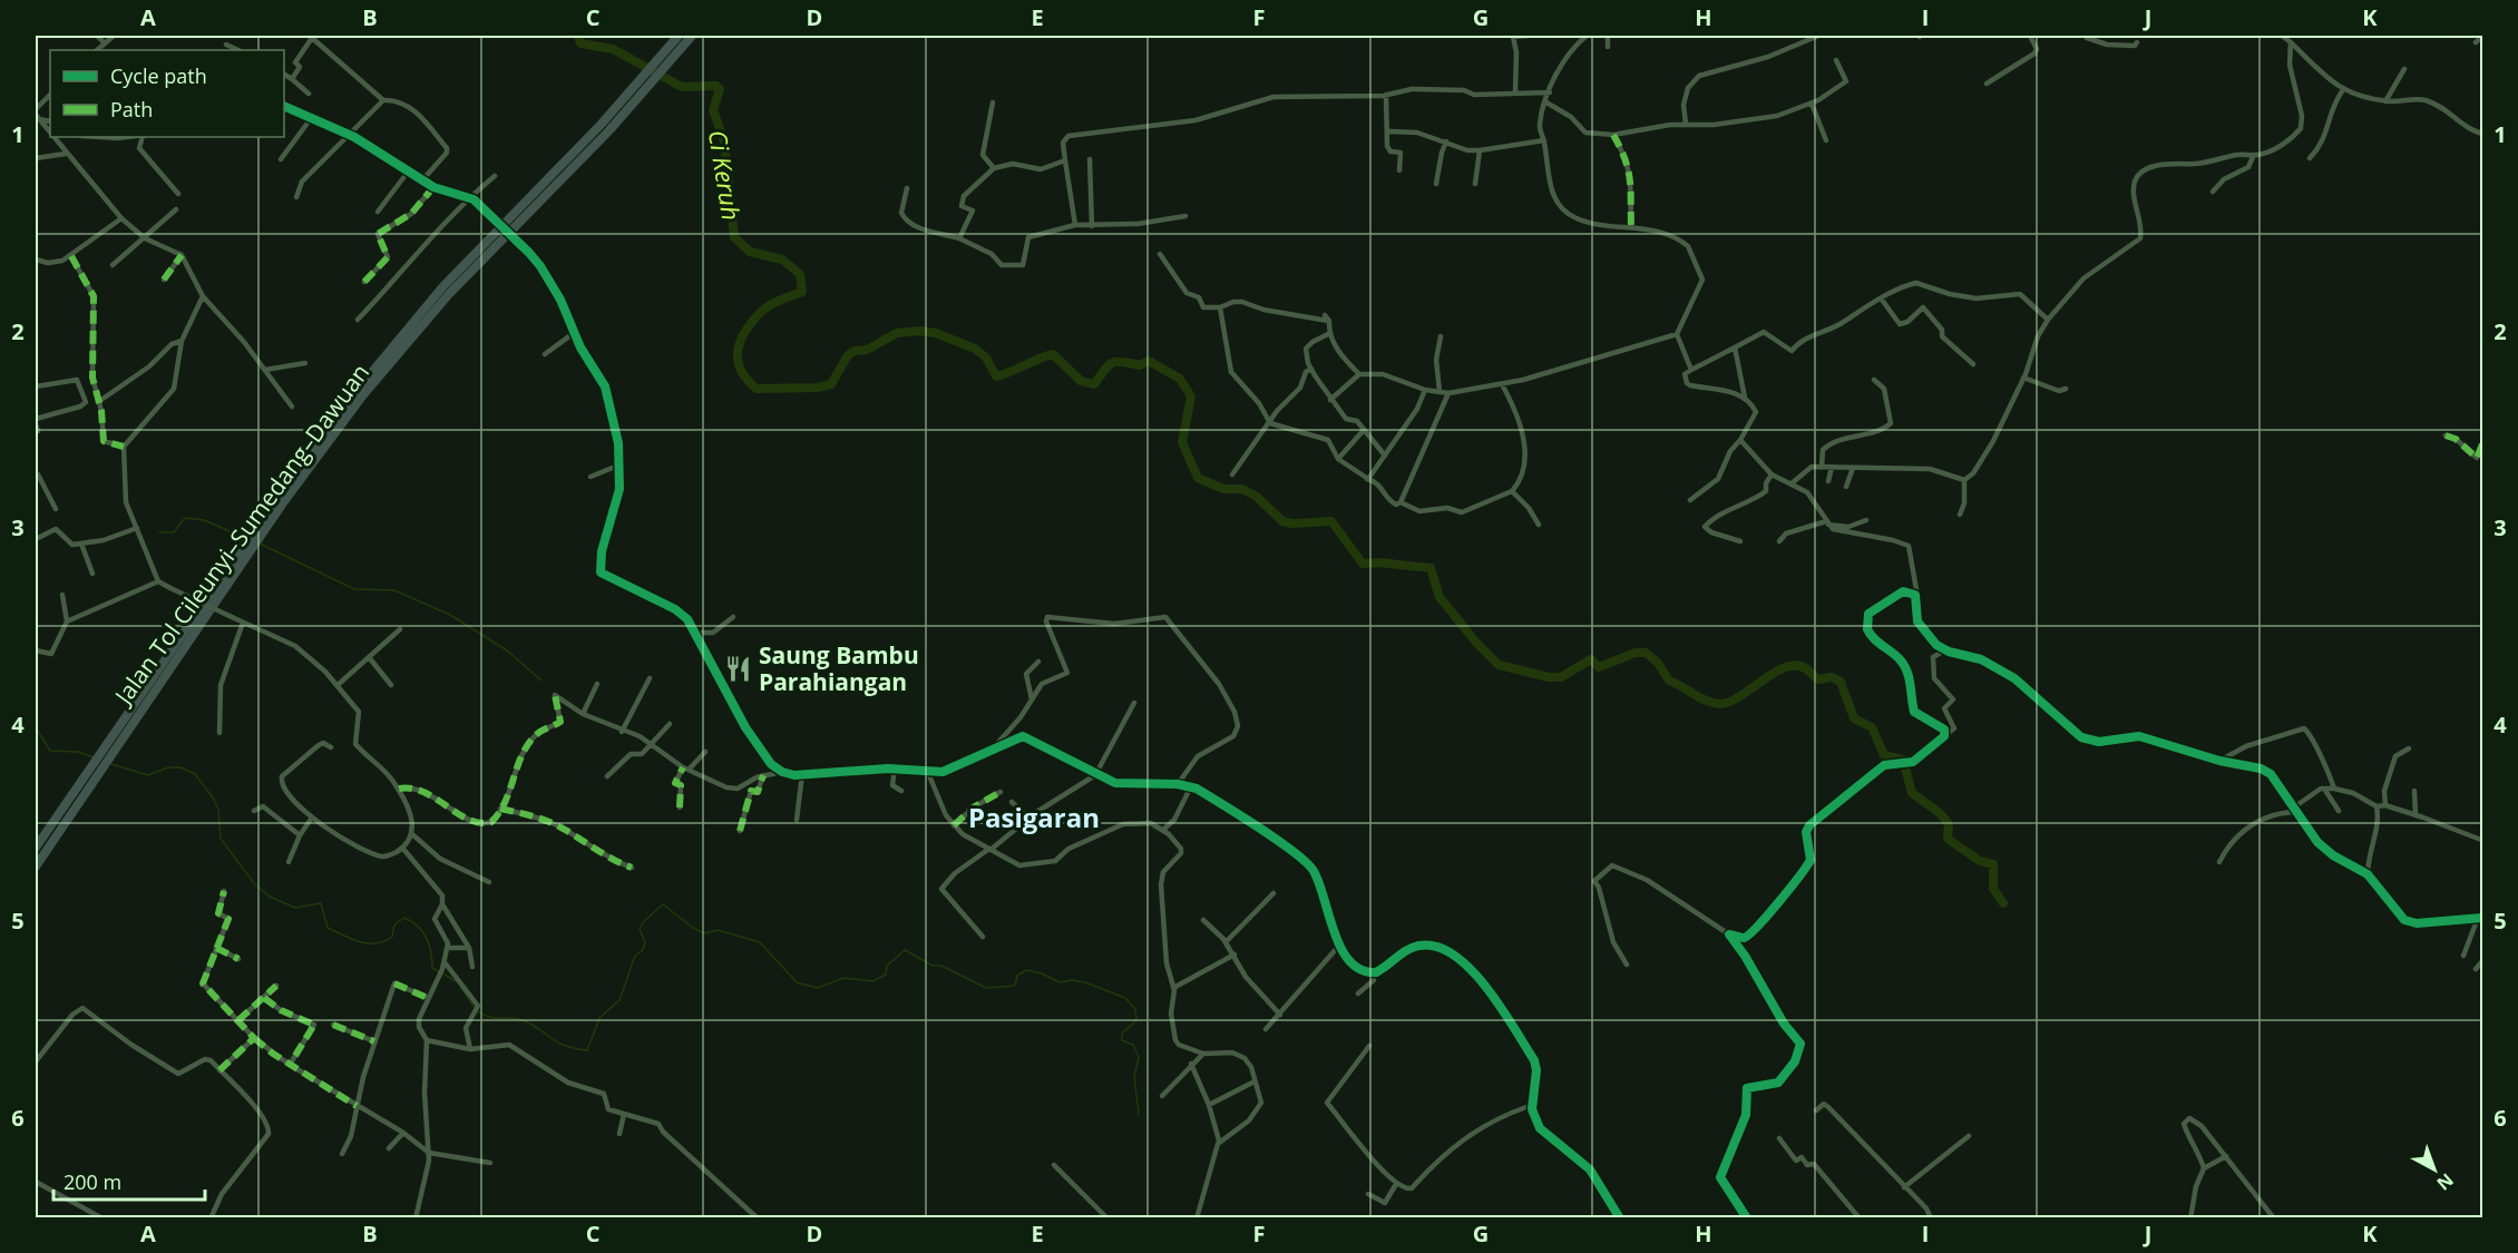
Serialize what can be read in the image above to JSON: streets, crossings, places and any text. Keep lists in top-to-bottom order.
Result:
{
  "streets": {
    "highway": ["Jalan Tol Cileunyi–Sumedang–Dawuan"]
  },
  "districts": ["Pasigaran"],
  "water": ["Ci Keruh"],
  "places": {
    "restaurant": ["Saung Bambu Parahiangan"]
  },
  "legend": ["Cycle path", "Path"],
  "scale_bar": "200 m",
  "north": "bottom right",
  "grid": {
    "columns": [
      "A",
      "B",
      "C",
      "D",
      "E",
      "F",
      "G",
      "H",
      "I",
      "J",
      "K"
    ],
    "rows": [
      "1",
      "2",
      "3",
      "4",
      "5",
      "6"
    ]
  }
}
